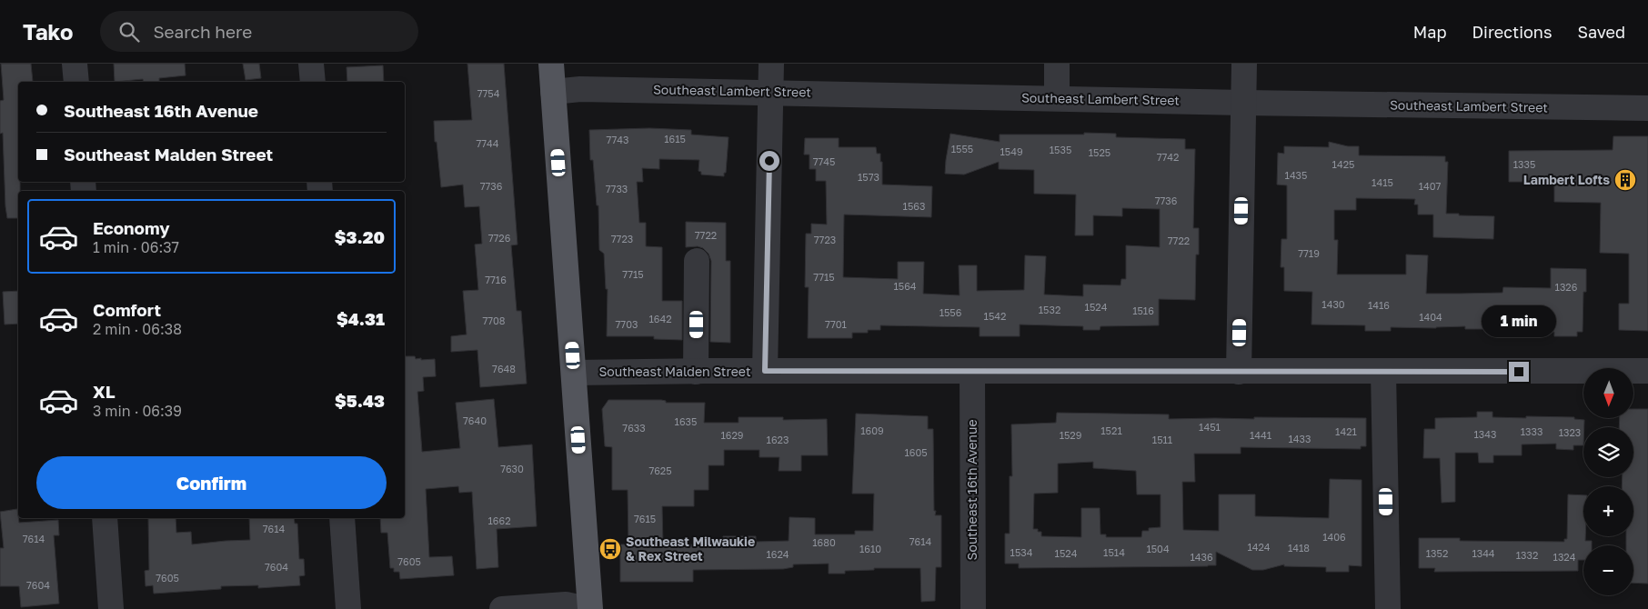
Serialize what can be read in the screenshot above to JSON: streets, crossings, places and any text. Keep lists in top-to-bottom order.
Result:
{
  "streets": {
    "street": ["Southeast Lambert Street", "Southeast Malden Street", "Southeast 16th Avenue"]
  },
  "crossings": [
    ["Southeast Malden Street", "Southeast 16th Avenue"]
  ],
  "places": {
    "building": ["Lambert Lofts"],
    "bus stop": ["Southeast Milwaukie & Rex Street"]
  },
  "house_numbers": [
    "7754",
    "1615",
    "7743",
    "7744",
    "1555",
    "1535",
    "1549",
    "1525",
    "7742",
    "7745",
    "1425",
    "1335",
    "1435",
    "1573",
    "1415",
    "7736",
    "1407",
    "7733",
    "7736",
    "1563",
    "7722",
    "7726",
    "7723",
    "7723",
    "7722",
    "7719",
    "7715",
    "7715",
    "7716",
    "1564",
    "1326",
    "1430",
    "1416",
    "1524",
    "1532",
    "1516",
    "1556",
    "1542",
    "1404",
    "1642",
    "7708",
    "7703",
    "7701",
    "7648",
    "7640",
    "1635",
    "1451",
    "7633",
    "1609",
    "1521",
    "1421",
    "1333",
    "1323",
    "1343",
    "1629",
    "1529",
    "1441",
    "1433",
    "1623",
    "1511",
    "1605",
    "7630",
    "7625",
    "7615",
    "1662",
    "7614",
    "1406",
    "7614",
    "7614",
    "1680",
    "1424",
    "1418",
    "1610",
    "1504",
    "1534",
    "1514",
    "1524",
    "1352",
    "1344",
    "1624",
    "1332",
    "1436",
    "1324",
    "7605",
    "7604",
    "7605",
    "7604"
  ],
  "north": "bottom",
  "page": {
    "header": "Tako",
    "search": "Search here",
    "nav": ["Map", "Directions", "Saved"],
    "banner": ["Southeast 16th Avenue", "Southeast Malden Street"],
    "list": [
      {
        "name": "Economy",
        "note": "1 min · 06:37",
        "value": "$3.20"
      },
      {
        "name": "Comfort",
        "note": "2 min · 06:38",
        "value": "$4.31"
      },
      {
        "name": "XL",
        "note": "3 min · 06:39",
        "value": "$5.43"
      }
    ],
    "bubble": "1 min",
    "map_buttons": ["+", "−"],
    "buttons": "Confirm"
  }
}
